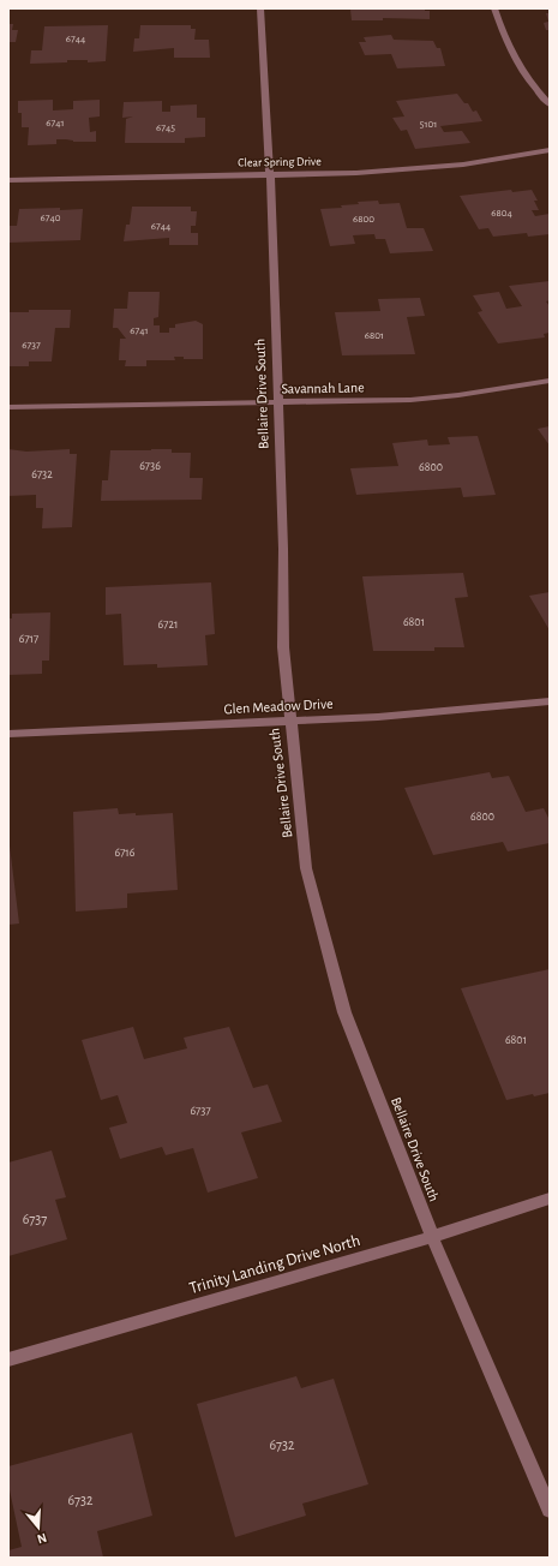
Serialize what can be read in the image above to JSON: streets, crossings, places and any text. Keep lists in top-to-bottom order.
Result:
{
  "streets": {
    "street": [
      "Clear Spring Drive",
      "Savannah Lane",
      "Bellaire Drive South",
      "Glen Meadow Drive",
      "Trinity Landing Drive North"
    ]
  },
  "crossings": [
    ["Clear Spring Drive", "Bellaire Drive South"],
    ["Savannah Lane", "Bellaire Drive South"],
    ["Bellaire Drive South", "Glen Meadow Drive"],
    ["Bellaire Drive South", "Trinity Landing Drive North"]
  ],
  "house_numbers": [
    "6744",
    "6741",
    "5101",
    "6745",
    "6804",
    "6740",
    "6800",
    "6744",
    "6741",
    "6801",
    "6737",
    "6736",
    "6800",
    "6732",
    "6801",
    "6721",
    "6717",
    "6800",
    "6716",
    "6801",
    "6737",
    "6737",
    "6732",
    "6732"
  ],
  "north": "bottom"
}
